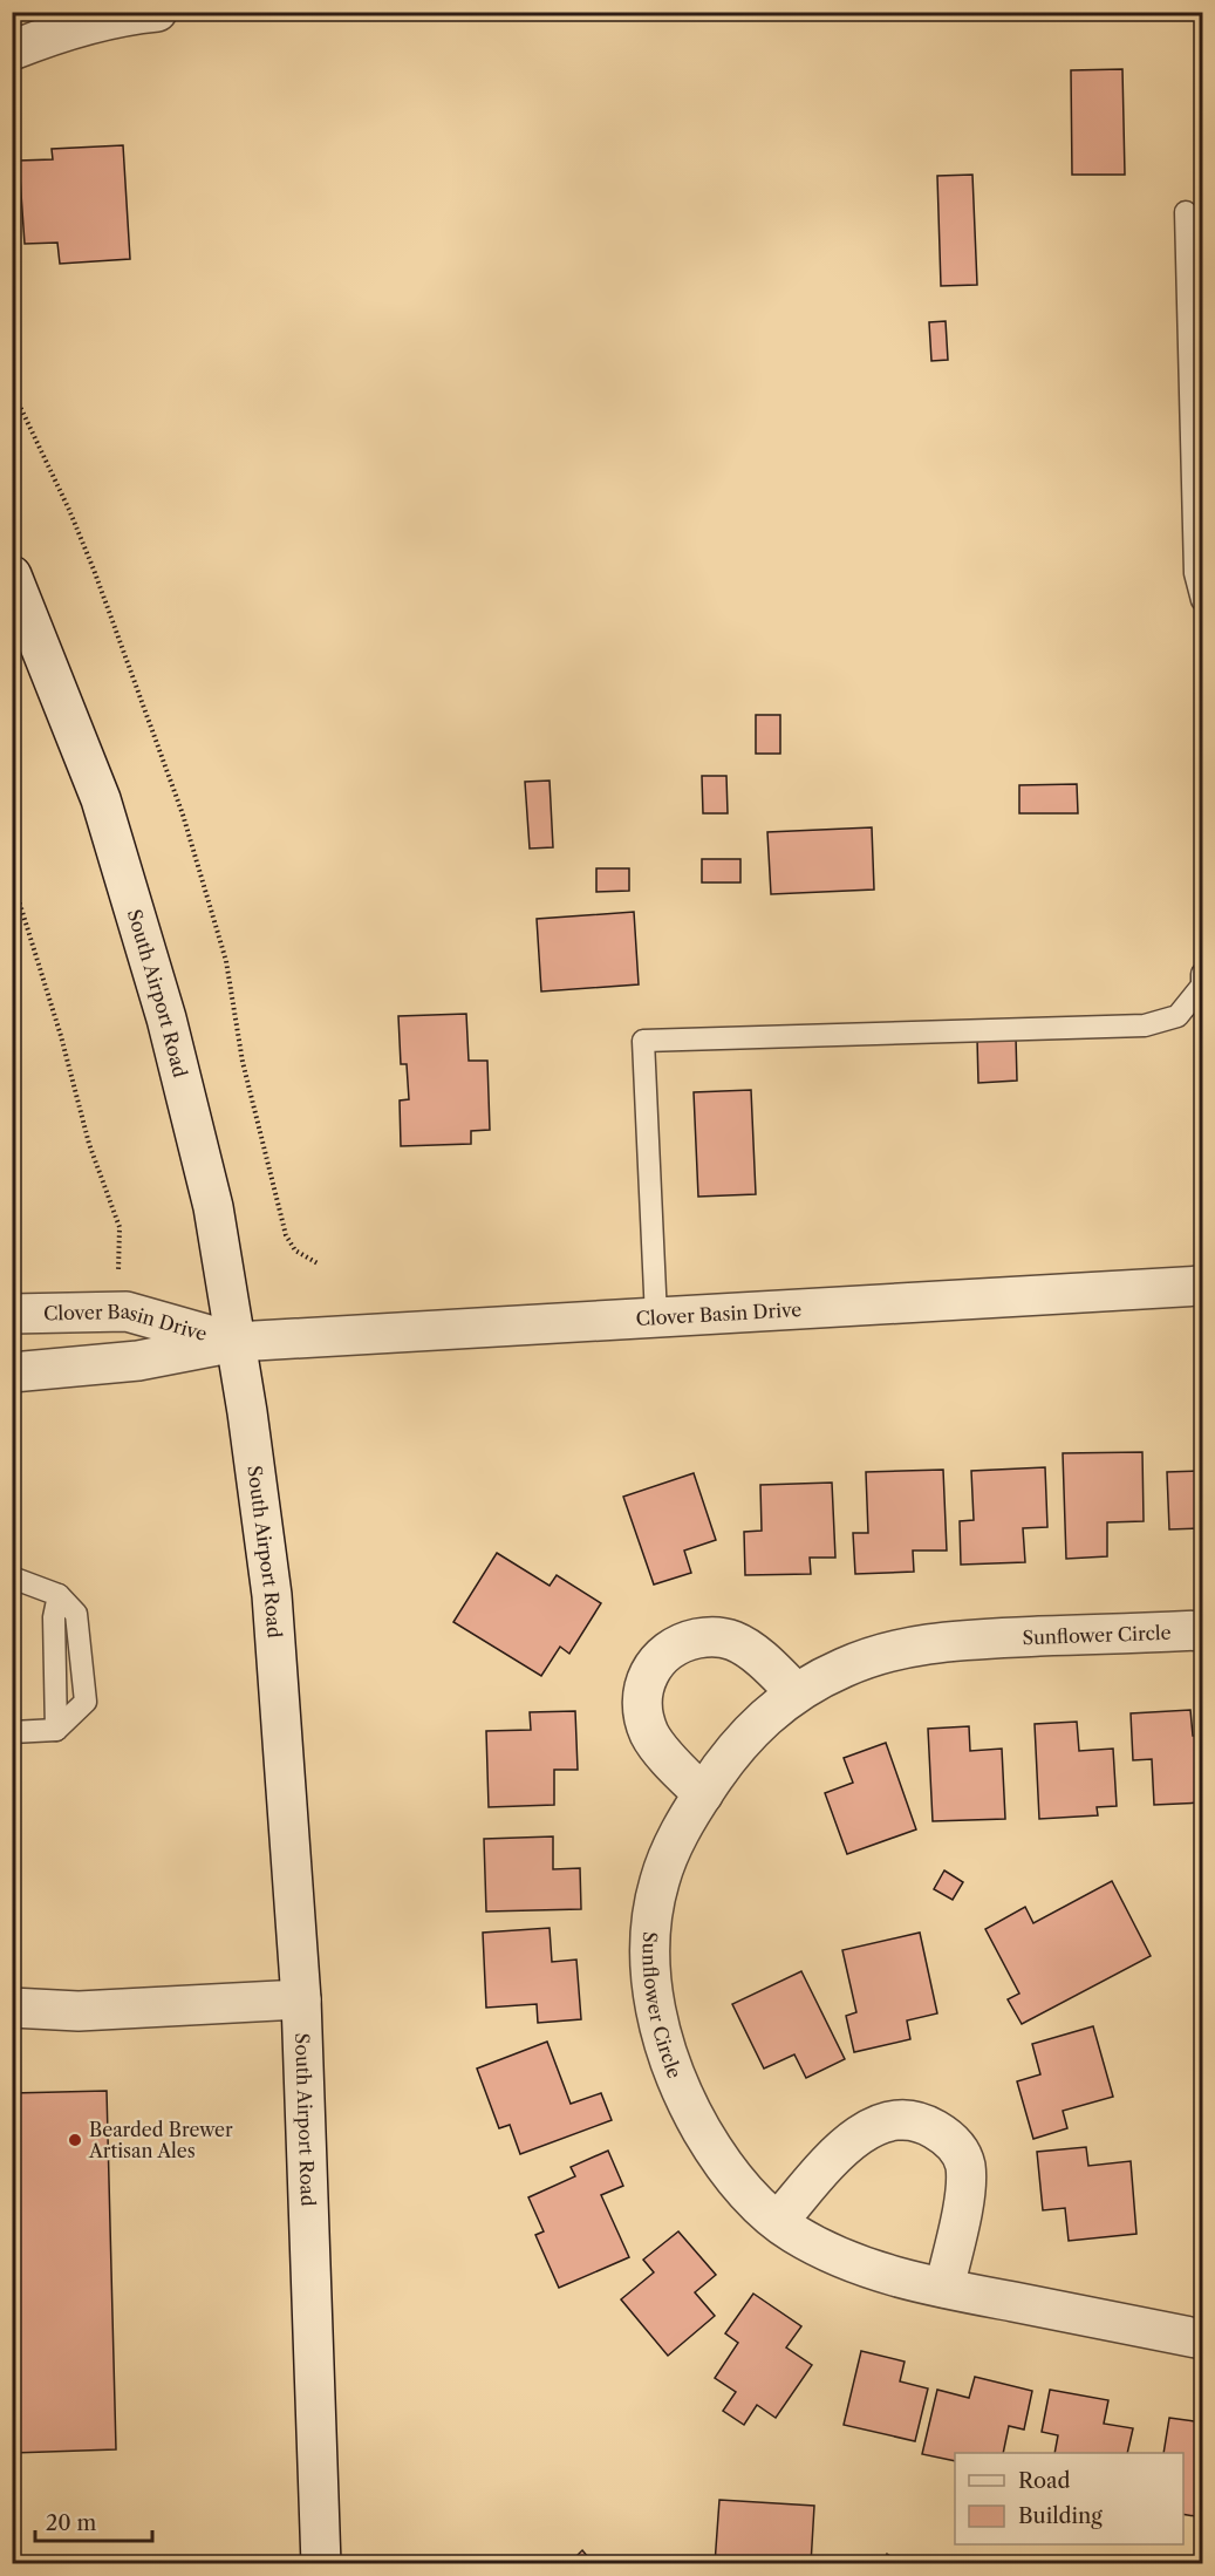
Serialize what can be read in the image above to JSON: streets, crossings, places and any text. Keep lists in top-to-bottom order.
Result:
{
  "streets": {
    "street": ["South Airport Road", "Clover Basin Drive", "Sunflower Circle"]
  },
  "crossings": [
    ["South Airport Road", "Clover Basin Drive"]
  ],
  "places": ["Bearded Brewer Artisan Ales"],
  "legend": ["Road", "Building"],
  "scale_bar": "20 m"
}
